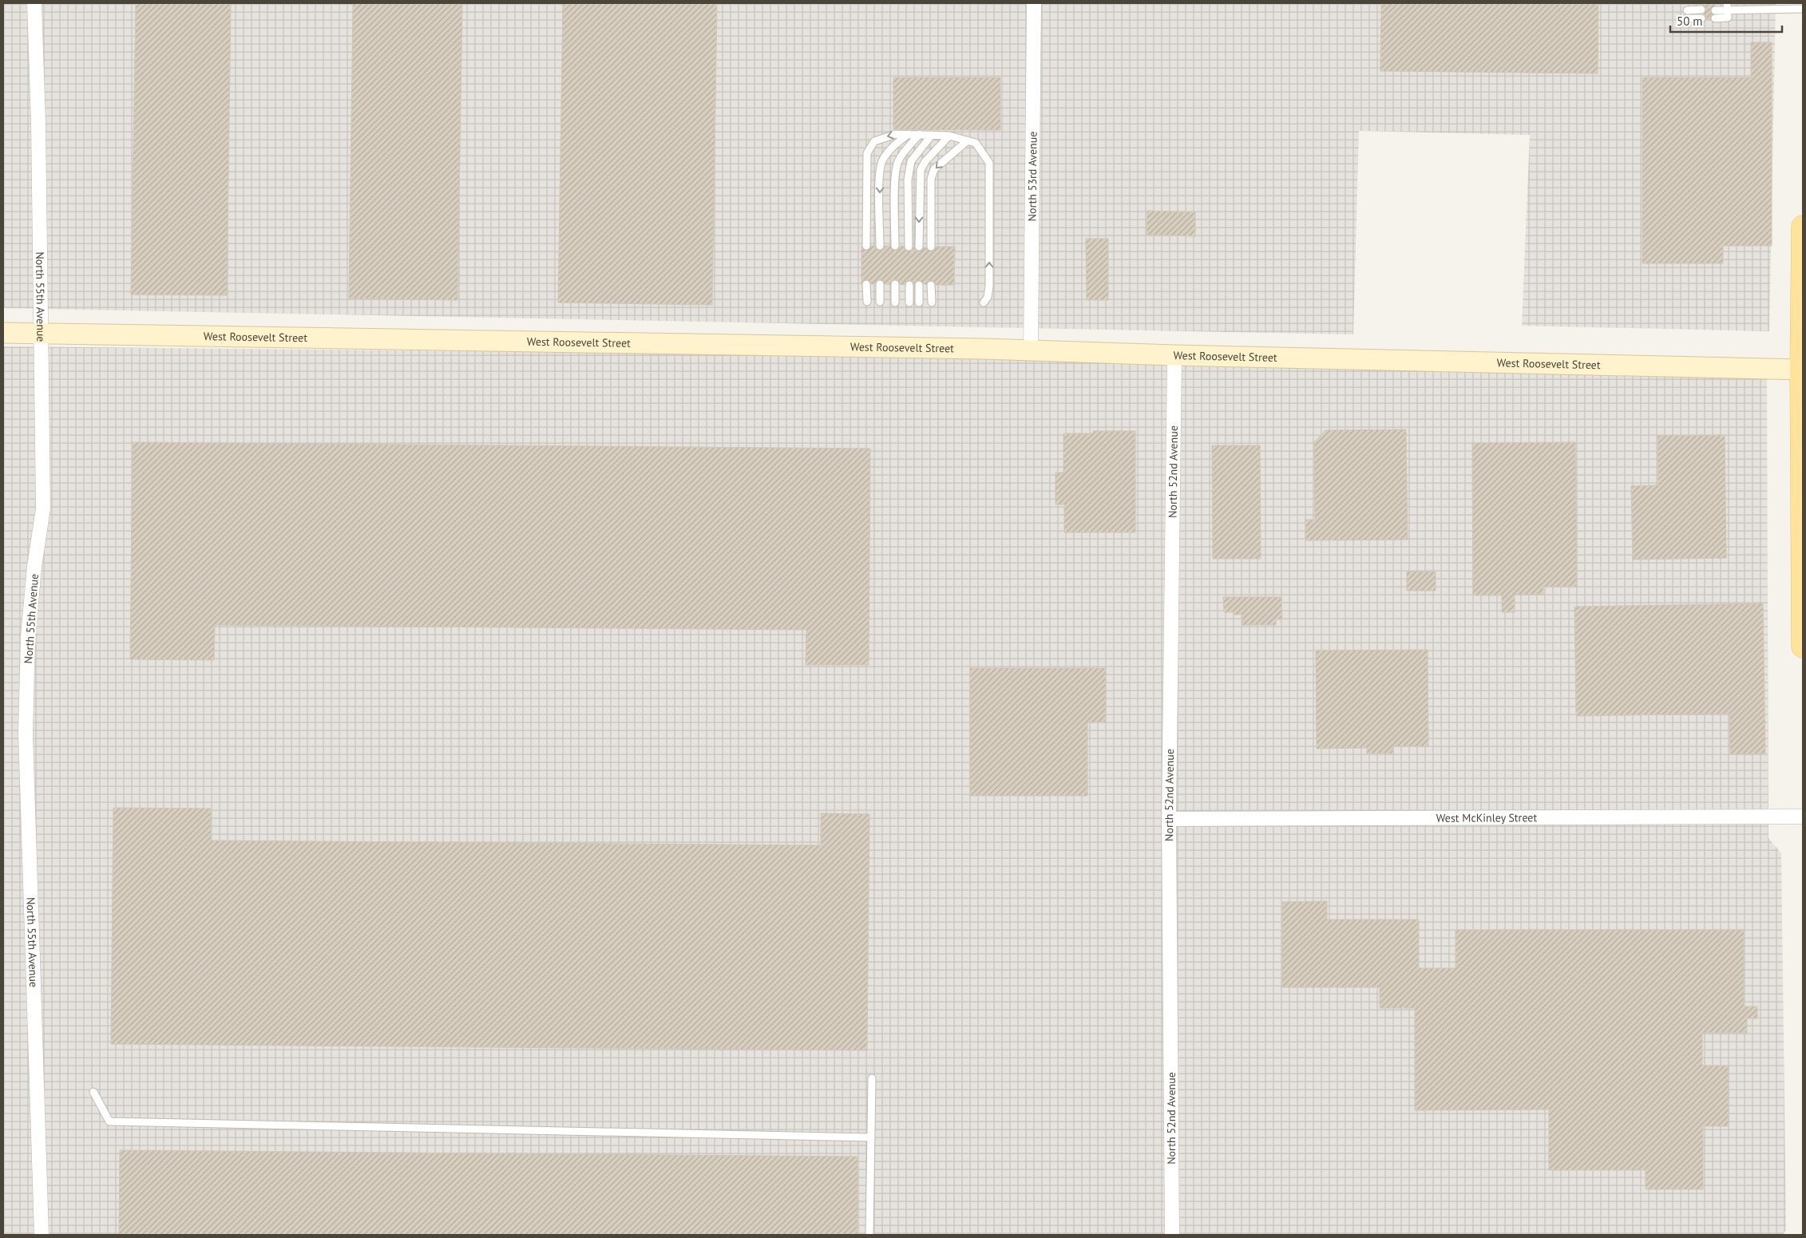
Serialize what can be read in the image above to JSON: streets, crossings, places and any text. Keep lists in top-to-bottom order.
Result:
{
  "streets": {
    "street": [
      "North 53rd Avenue",
      "North 55th Avenue",
      "West Roosevelt Street",
      "North 52nd Avenue",
      "West McKinley Street"
    ]
  },
  "crossings": [
    ["North 53rd Avenue", "West Roosevelt Street"],
    ["North 55th Avenue", "West Roosevelt Street"],
    ["West Roosevelt Street", "North 52nd Avenue"],
    ["North 52nd Avenue", "West McKinley Street"]
  ],
  "scale_bar": "50 m"
}
